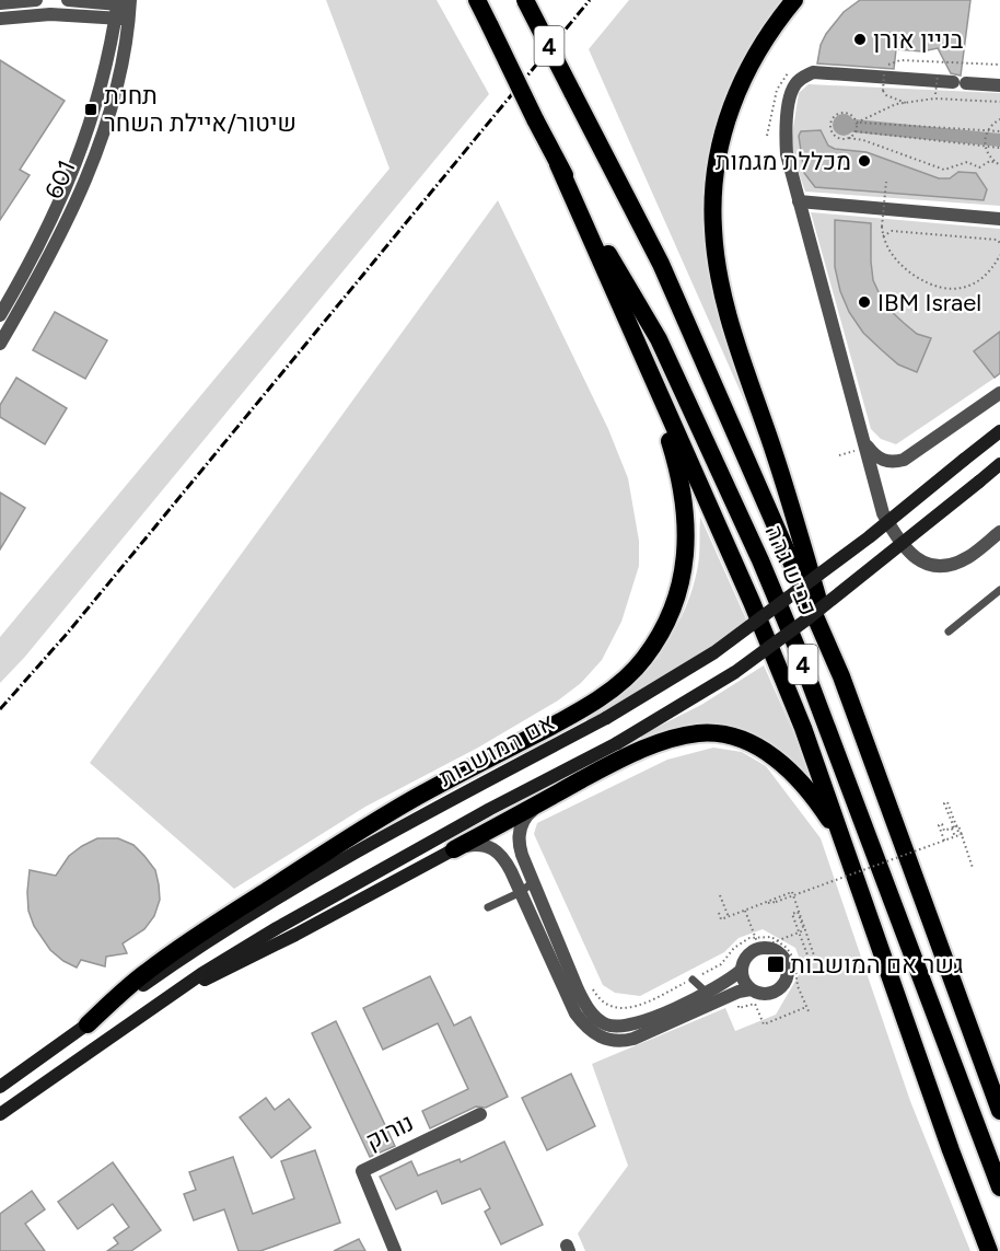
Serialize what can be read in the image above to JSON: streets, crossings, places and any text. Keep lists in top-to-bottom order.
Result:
{
  "streets": {
    "highway": ["4", "כביש גהה"],
    "main road": ["אם המושבות"],
    "street": ["601", "נורוק"]
  },
  "places": {
    "other": ["בניין אורן", "מכללת מגמות", "IBM Israel"],
    "transit": ["תחנת שיטור/איילת השחר", "גשר אם המושבות"]
  }
}
